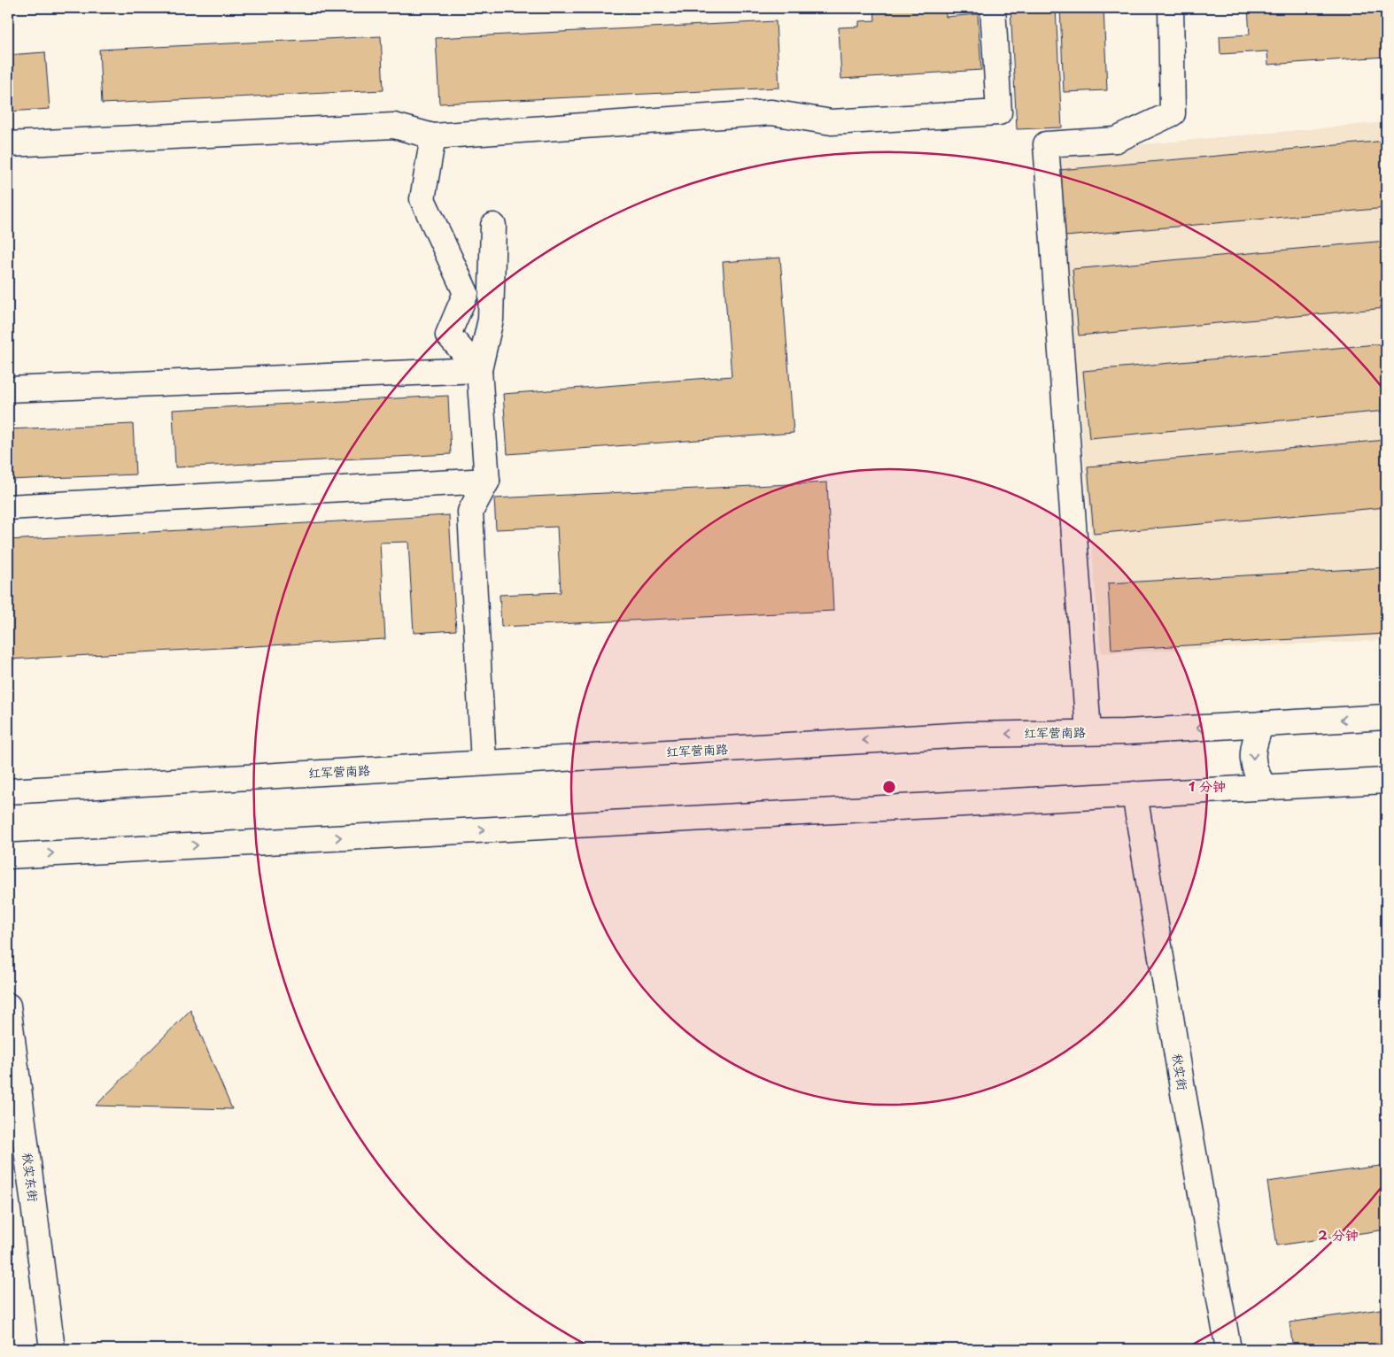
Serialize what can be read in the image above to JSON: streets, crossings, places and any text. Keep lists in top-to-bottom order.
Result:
{
  "streets": {
    "street": ["红军营南路", "秋实街", "秋实东街"]
  },
  "rings": ["1 分钟", "2 分钟"]
}
